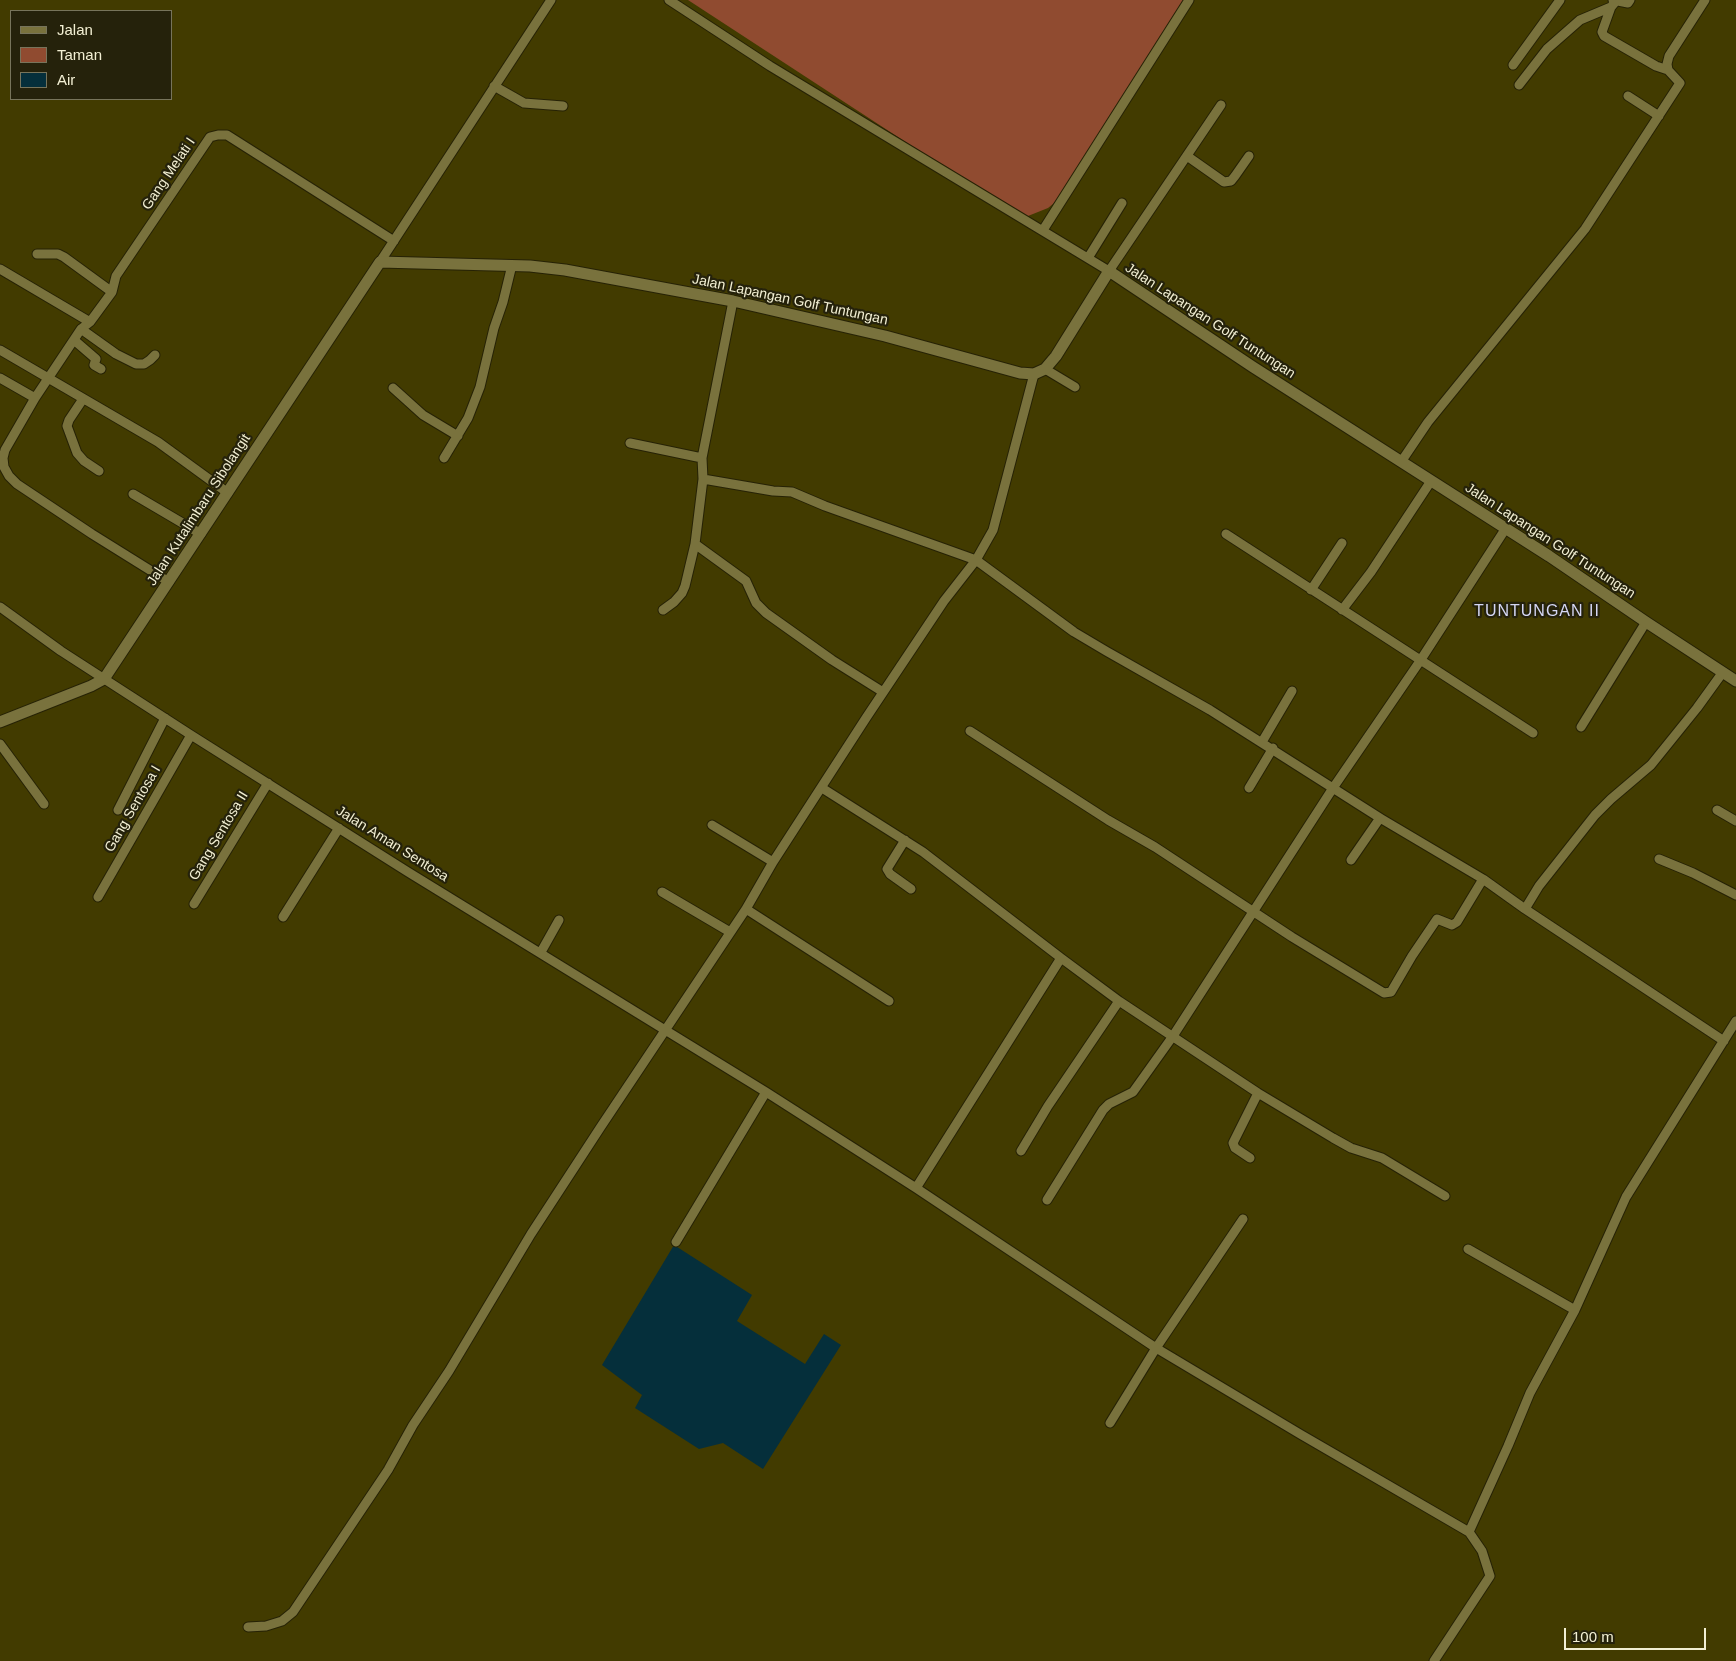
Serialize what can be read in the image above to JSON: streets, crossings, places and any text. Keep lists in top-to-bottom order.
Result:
{
  "streets": {
    "street": [
      "Gang Melati I",
      "Jalan Lapangan Golf Tuntungan",
      "Jalan Kutalimbaru Sibolangit",
      "Gang Sentosa I",
      "Gang Sentosa II",
      "Jalan Aman Sentosa"
    ]
  },
  "crossings": [
    ["Jalan Lapangan Golf Tuntungan", "Jalan Kutalimbaru Sibolangit"],
    ["Jalan Kutalimbaru Sibolangit", "Jalan Aman Sentosa"],
    ["Gang Sentosa I", "Jalan Aman Sentosa"],
    ["Gang Sentosa II", "Jalan Aman Sentosa"]
  ],
  "districts": ["TUNTUNGAN II"],
  "legend": ["Jalan", "Taman", "Air"],
  "scale_bar": "100 m"
}
